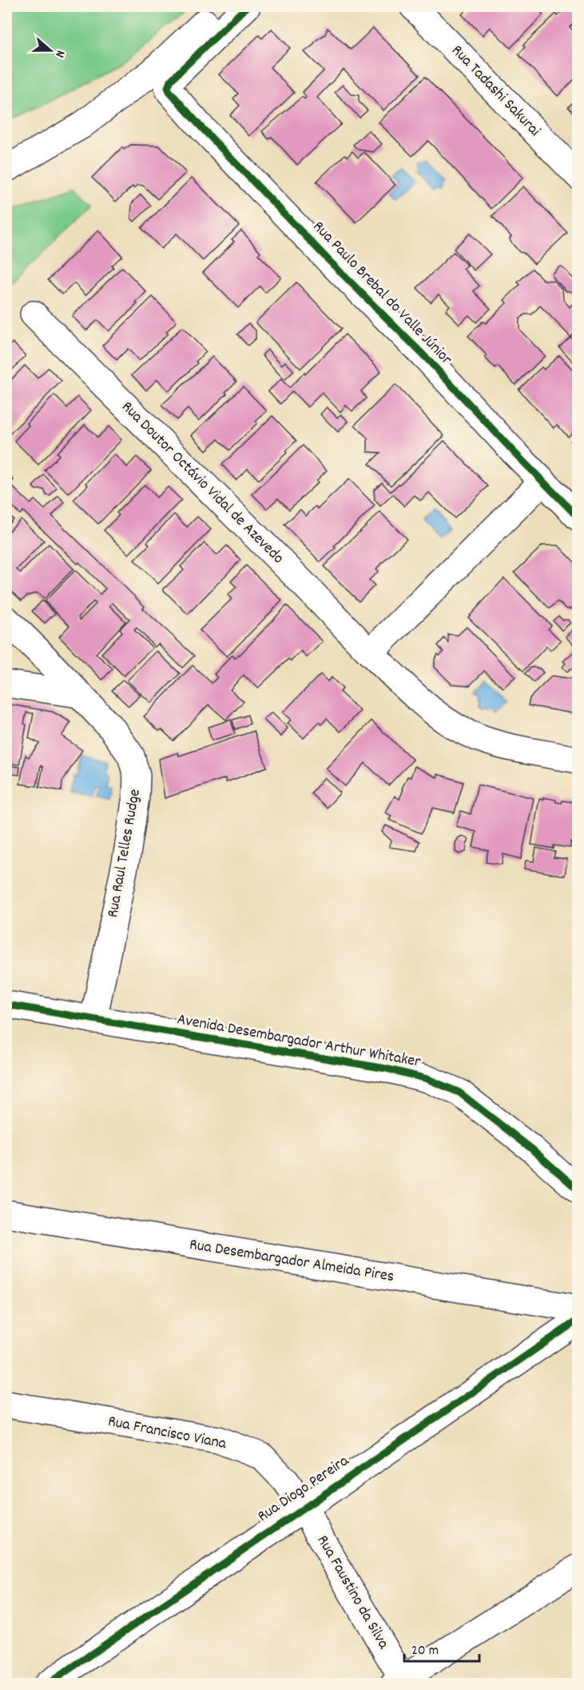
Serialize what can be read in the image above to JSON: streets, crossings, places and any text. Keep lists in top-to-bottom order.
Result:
{
  "streets": {
    "street": [
      "Rua Tadashi Sakurai",
      "Rua Paulo Brebal do Valle Júnior",
      "Rua Doutor Octávio Vidal de Azevedo",
      "Rua Raul Telles Rudge",
      "Avenida Desembargador Arthur Whitaker",
      "Rua Desembargador Almeida Pires",
      "Rua Francisco Viana",
      "Rua Diogo Pereira",
      "Rua Faustino da Silva"
    ]
  },
  "crossings": [
    ["Rua Raul Telles Rudge", "Avenida Desembargador Arthur Whitaker"],
    ["Rua Francisco Viana", "Rua Diogo Pereira"],
    ["Rua Francisco Viana", "Rua Faustino da Silva"],
    ["Rua Diogo Pereira", "Rua Faustino da Silva"]
  ],
  "scale_bar": "20 m",
  "north": "right"
}
